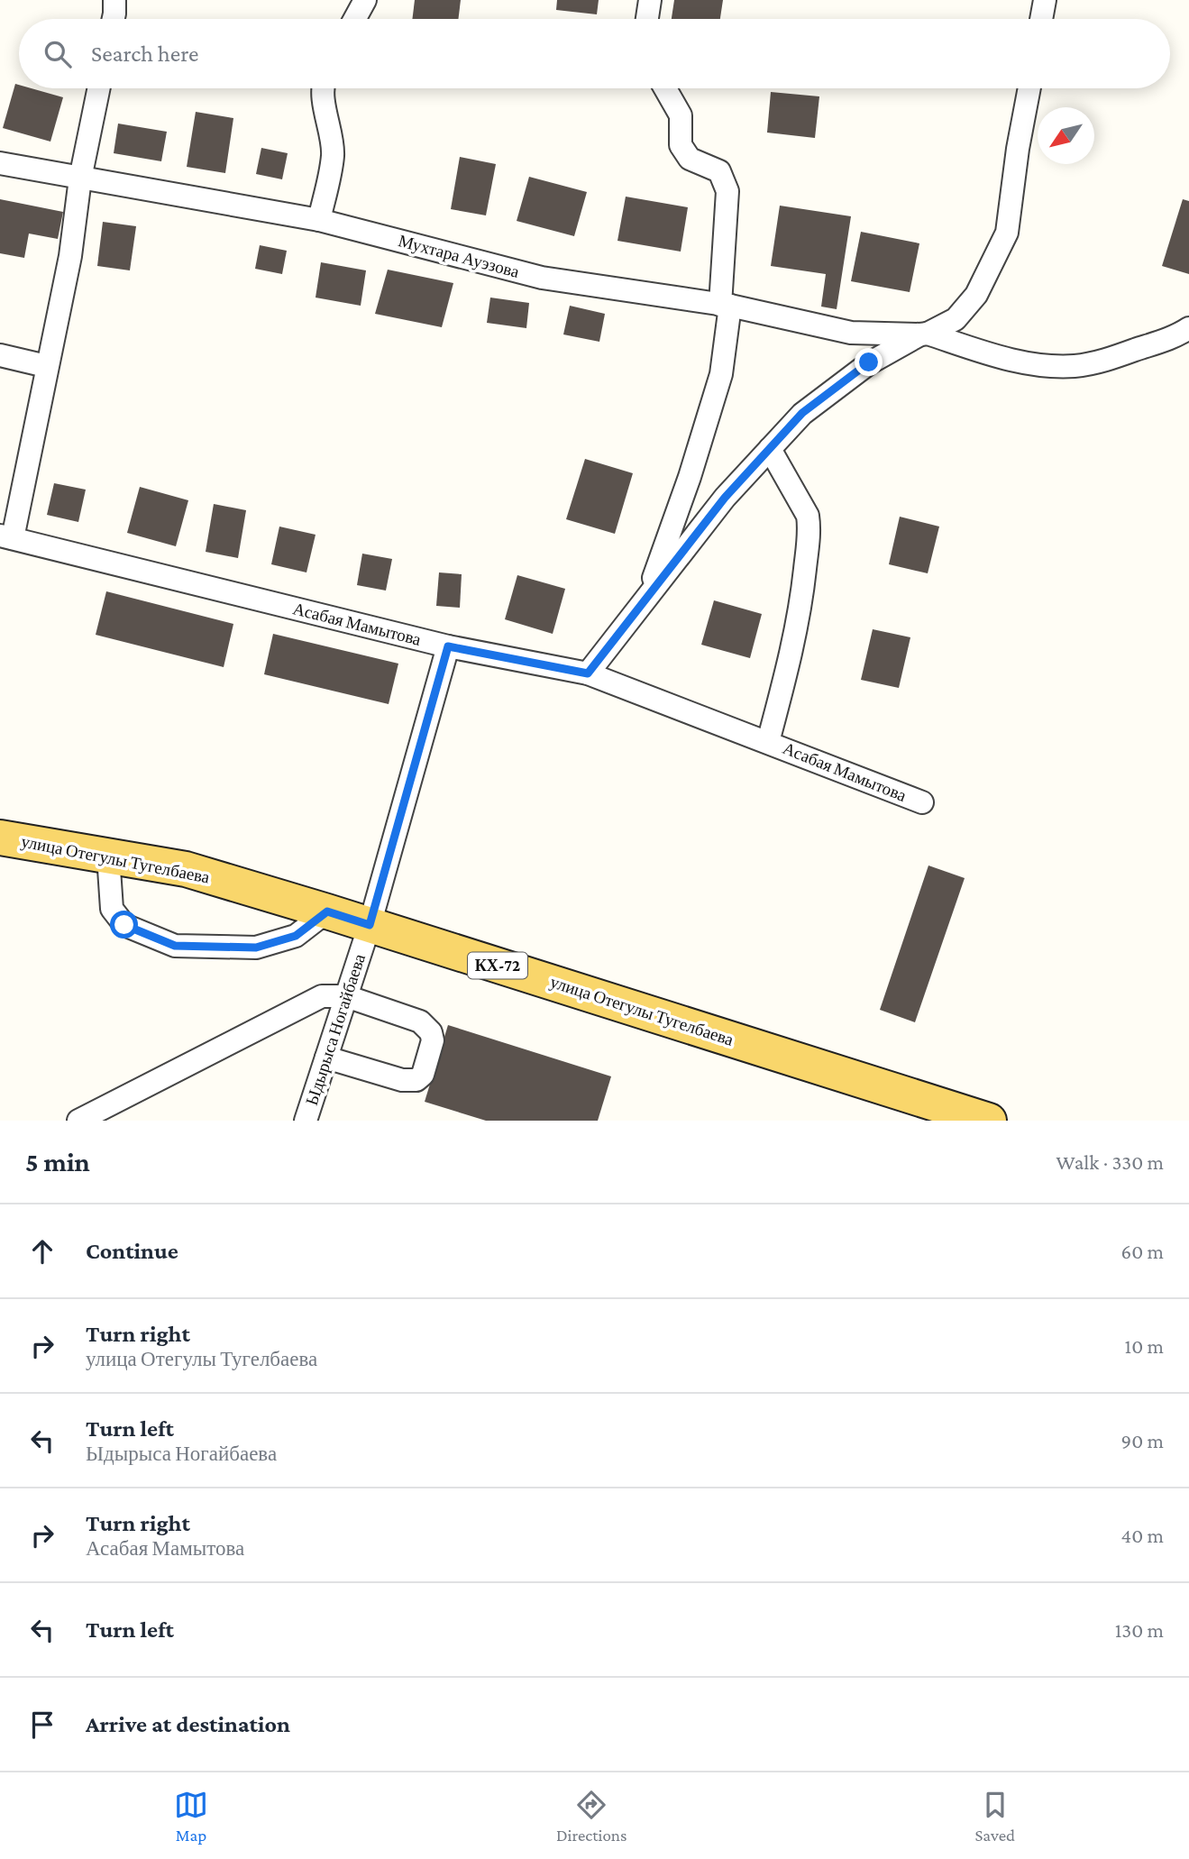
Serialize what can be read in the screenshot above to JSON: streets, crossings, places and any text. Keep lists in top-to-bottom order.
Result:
{
  "streets": {
    "main road": ["улица Отегулы Тугелбаева", "КХ-72"],
    "street": ["Мухтара Ауэзова", "Асабая Мамытова", "Ыдырыса Ногайбаева"]
  },
  "crossings": [
    ["Асабая Мамытова", "Ыдырыса Ногайбаева"],
    ["улица Отегулы Тугелбаева", "Ыдырыса Ногайбаева"]
  ],
  "north": "bottom left",
  "page": {
    "search": "Search here",
    "heading": ["5 min", "Walk · 330 m"],
    "list": [
      ["Continue", "60 m"],
      ["Turn right", "улица Отегулы Тугелбаева", "10 m"],
      ["Turn left", "Ыдырыса Ногайбаева", "90 m"],
      ["Turn right", "Асабая Мамытова", "40 m"],
      ["Turn left", "130 m"],
      "Arrive at destination"
    ],
    "nav": ["Map", "Directions", "Saved"]
  }
}
